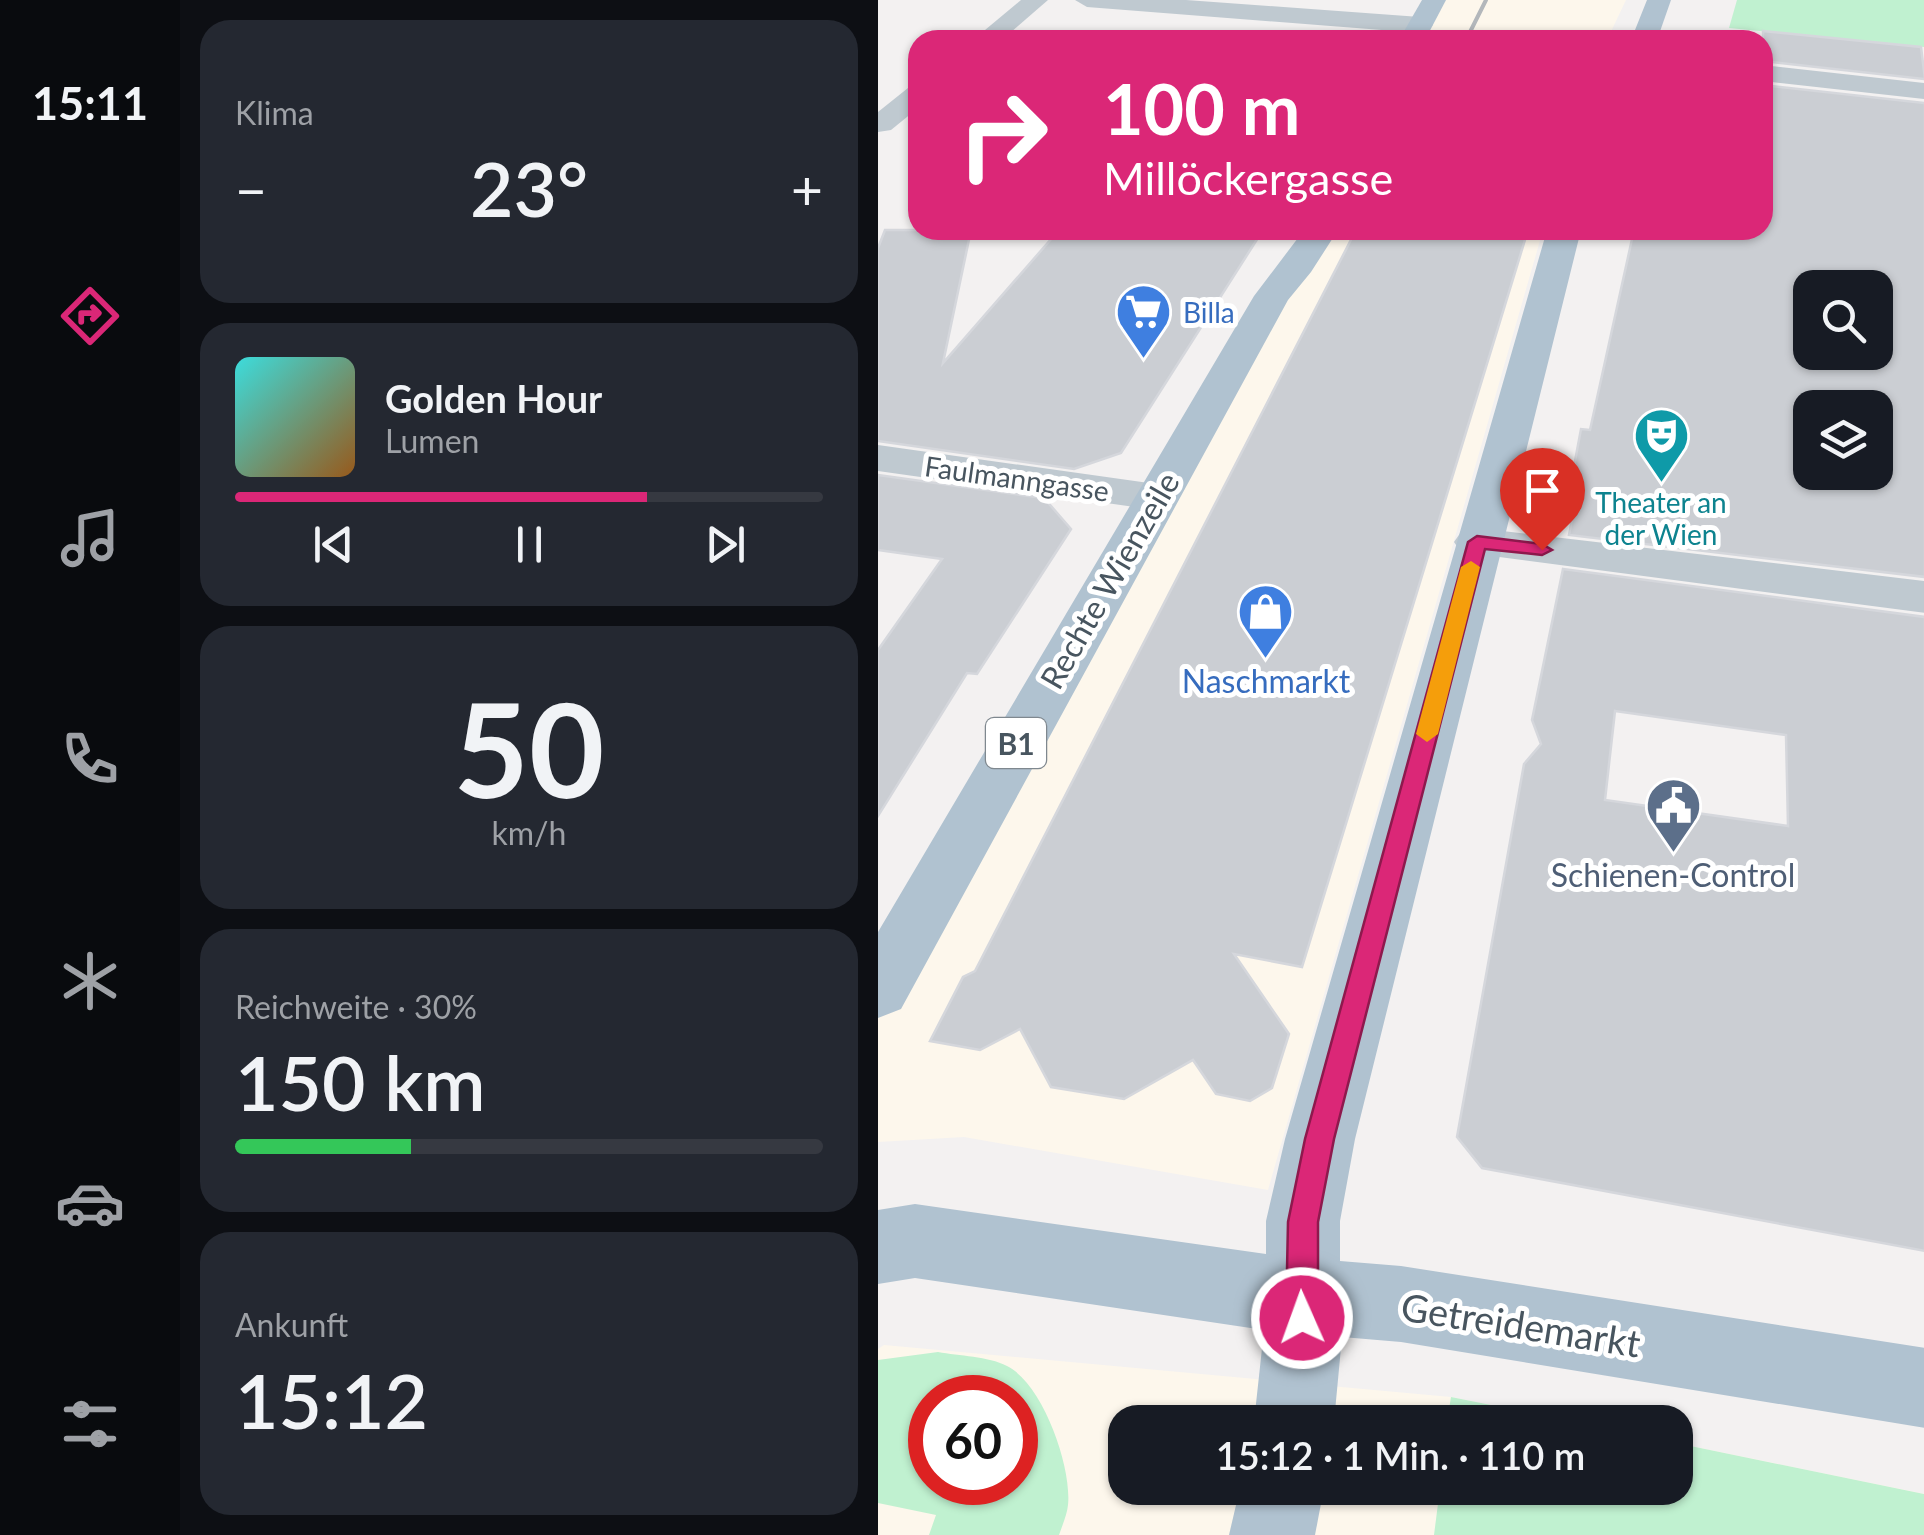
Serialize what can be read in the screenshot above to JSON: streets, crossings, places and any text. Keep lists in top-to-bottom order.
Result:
{
  "streets": {
    "main road": ["Rechte Wienzeile", "B1", "Getreidemarkt"],
    "street": ["Faulmanngasse"]
  },
  "crossings": [
    ["Faulmanngasse", "Rechte Wienzeile"]
  ],
  "places": {
    "supermarket": ["Billa"],
    "theatre": ["Theater an der Wien"],
    "shop": ["Naschmarkt"],
    "public building": ["Schienen-Control"]
  },
  "page": {
    "tabs": "15:11",
    "tile": [
      "Klima",
      ["50", "km/h"],
      ["Reichweite · 30%", "150 km"],
      ["Ankunft", "15:12"]
    ],
    "turn": ["100 m", "Millöckergasse"],
    "heat": ["−", "23°", "+"],
    "song": ["Golden Hour", "Lumen"],
    "limit": "60",
    "trip": "15:12 · 1 Min. · 110 m"
  }
}
